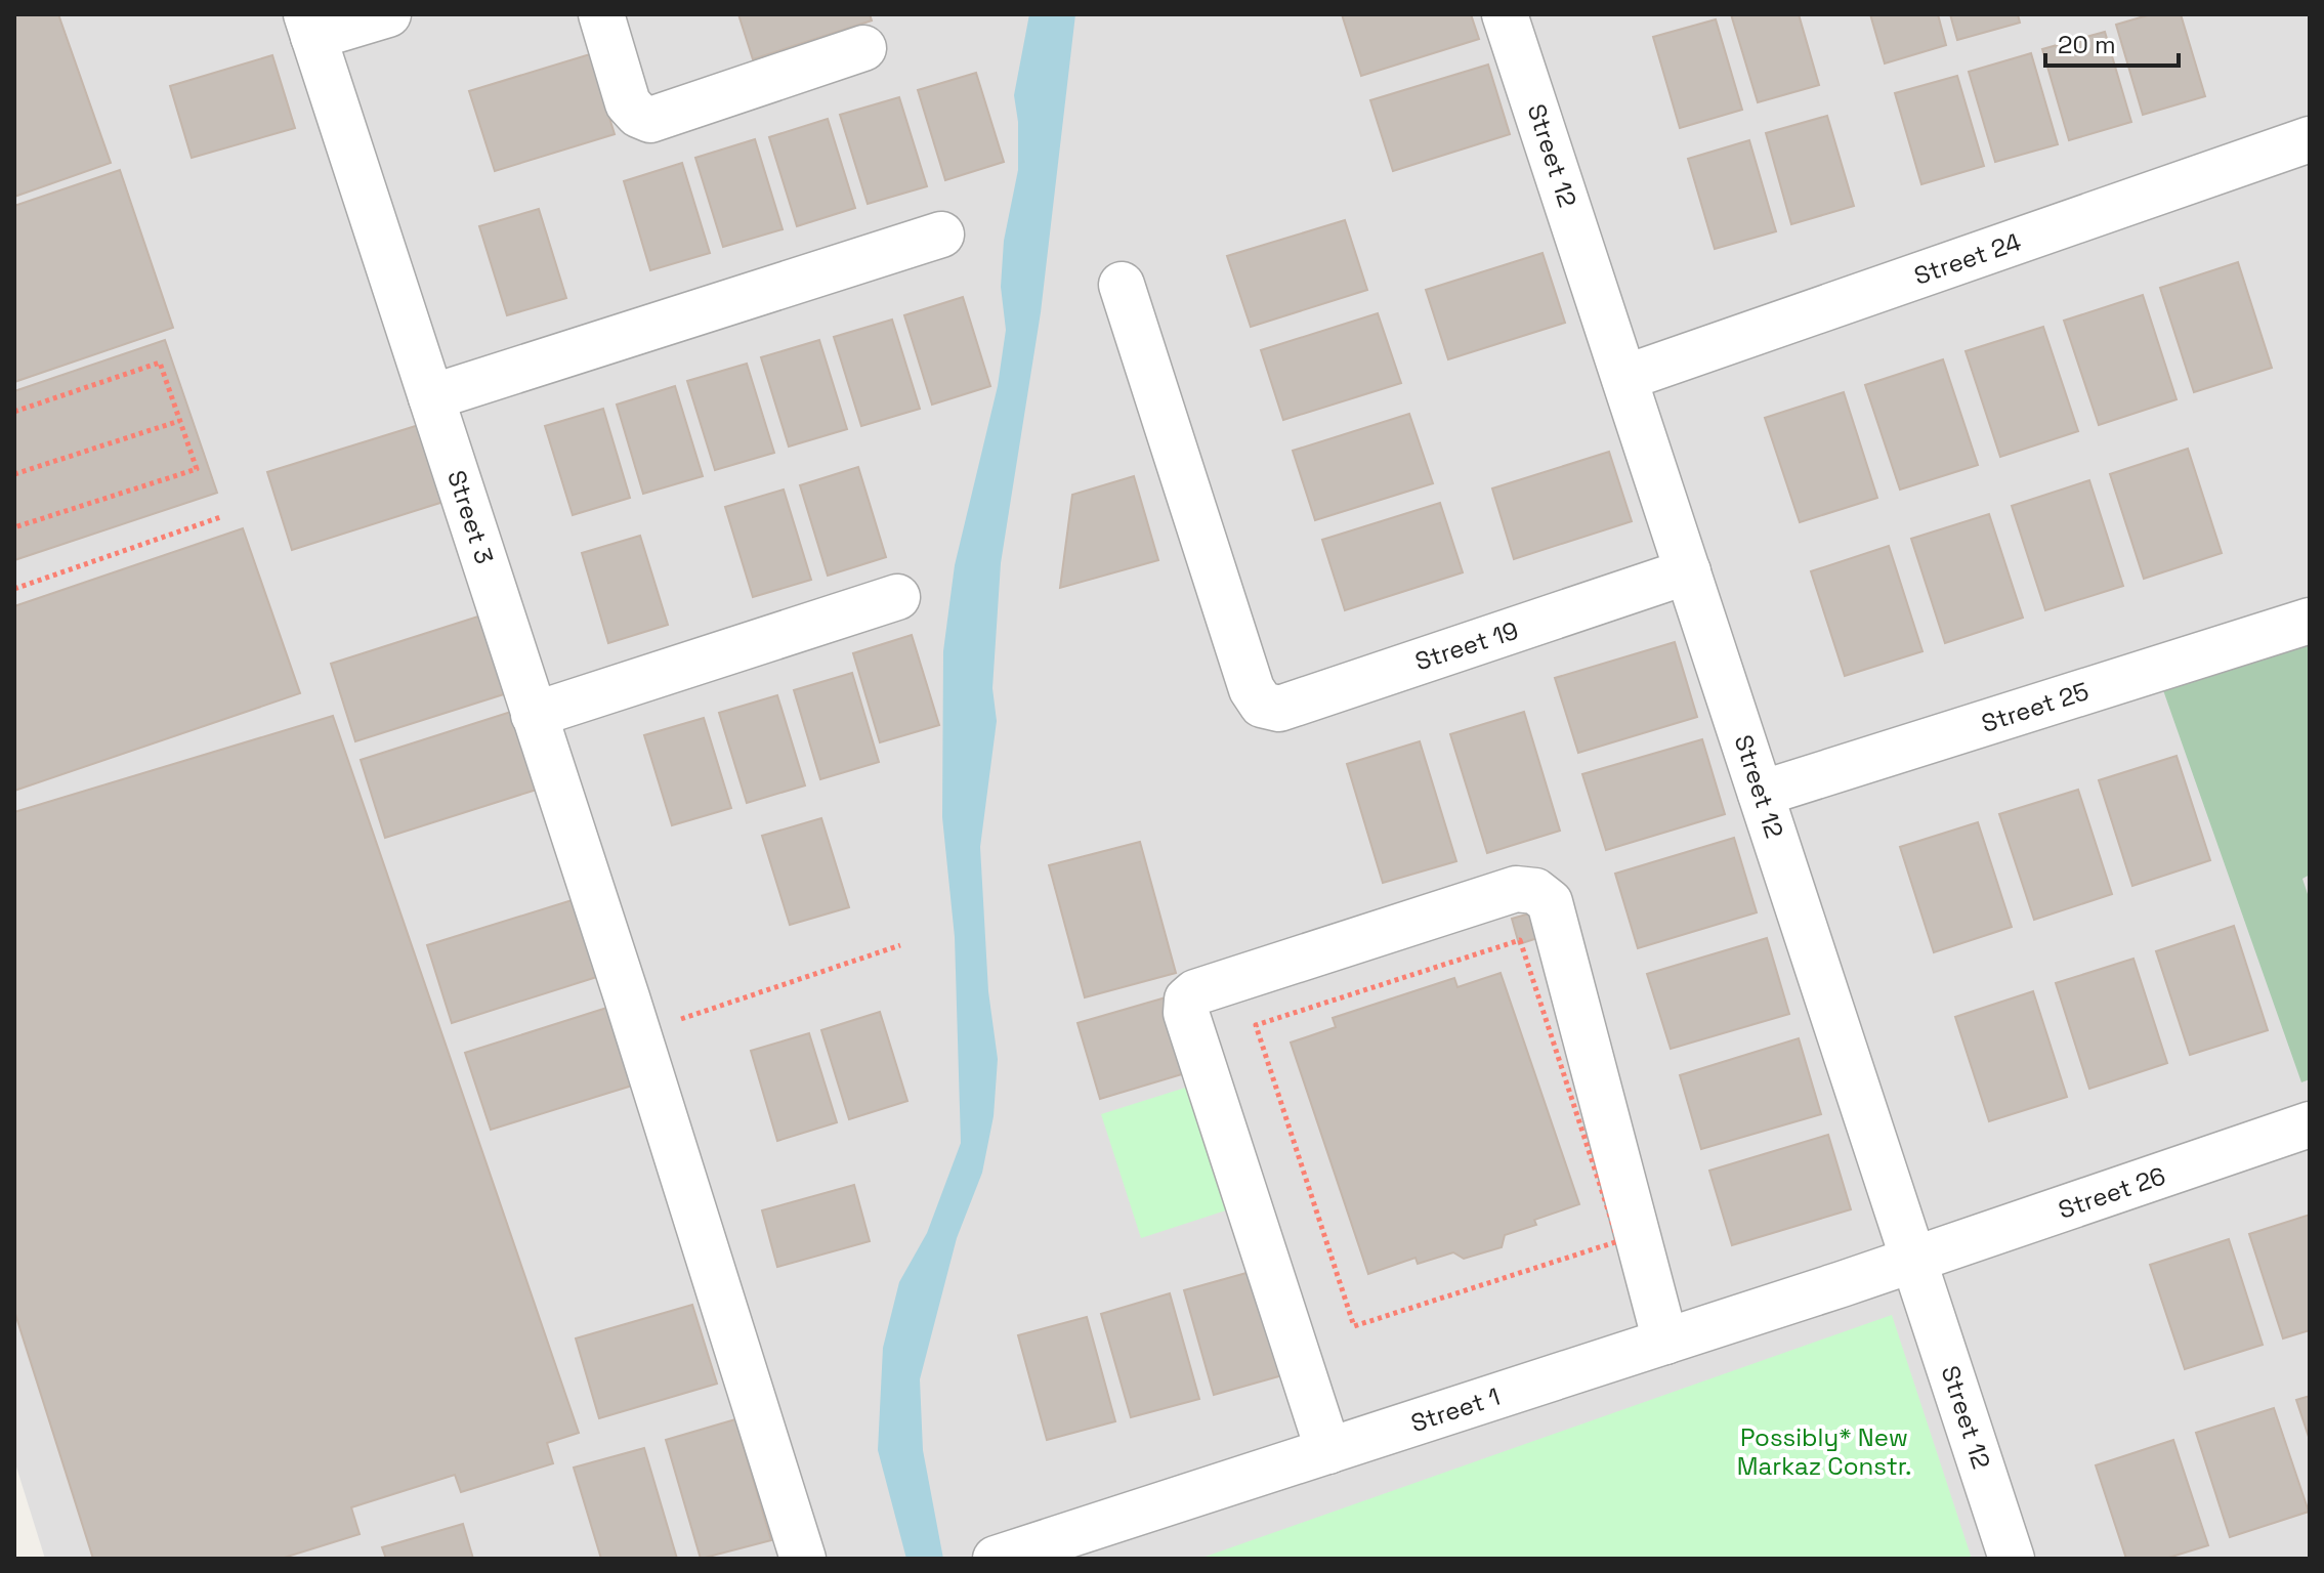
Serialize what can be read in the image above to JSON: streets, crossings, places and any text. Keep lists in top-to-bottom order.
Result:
{
  "streets": {
    "street": [
      "Street 12",
      "Street 24",
      "Street 3",
      "Street 19",
      "Street 25",
      "Street 26",
      "Street 1"
    ]
  },
  "crossings": [
    ["Street 12", "Street 24"],
    ["Street 12", "Street 19"],
    ["Street 12", "Street 25"],
    ["Street 12", "Street 26"],
    ["Street 12", "Street 1"],
    ["Street 26", "Street 1"]
  ],
  "parks": ["Possibly* New Markaz Constr."],
  "scale_bar": "20 m"
}
